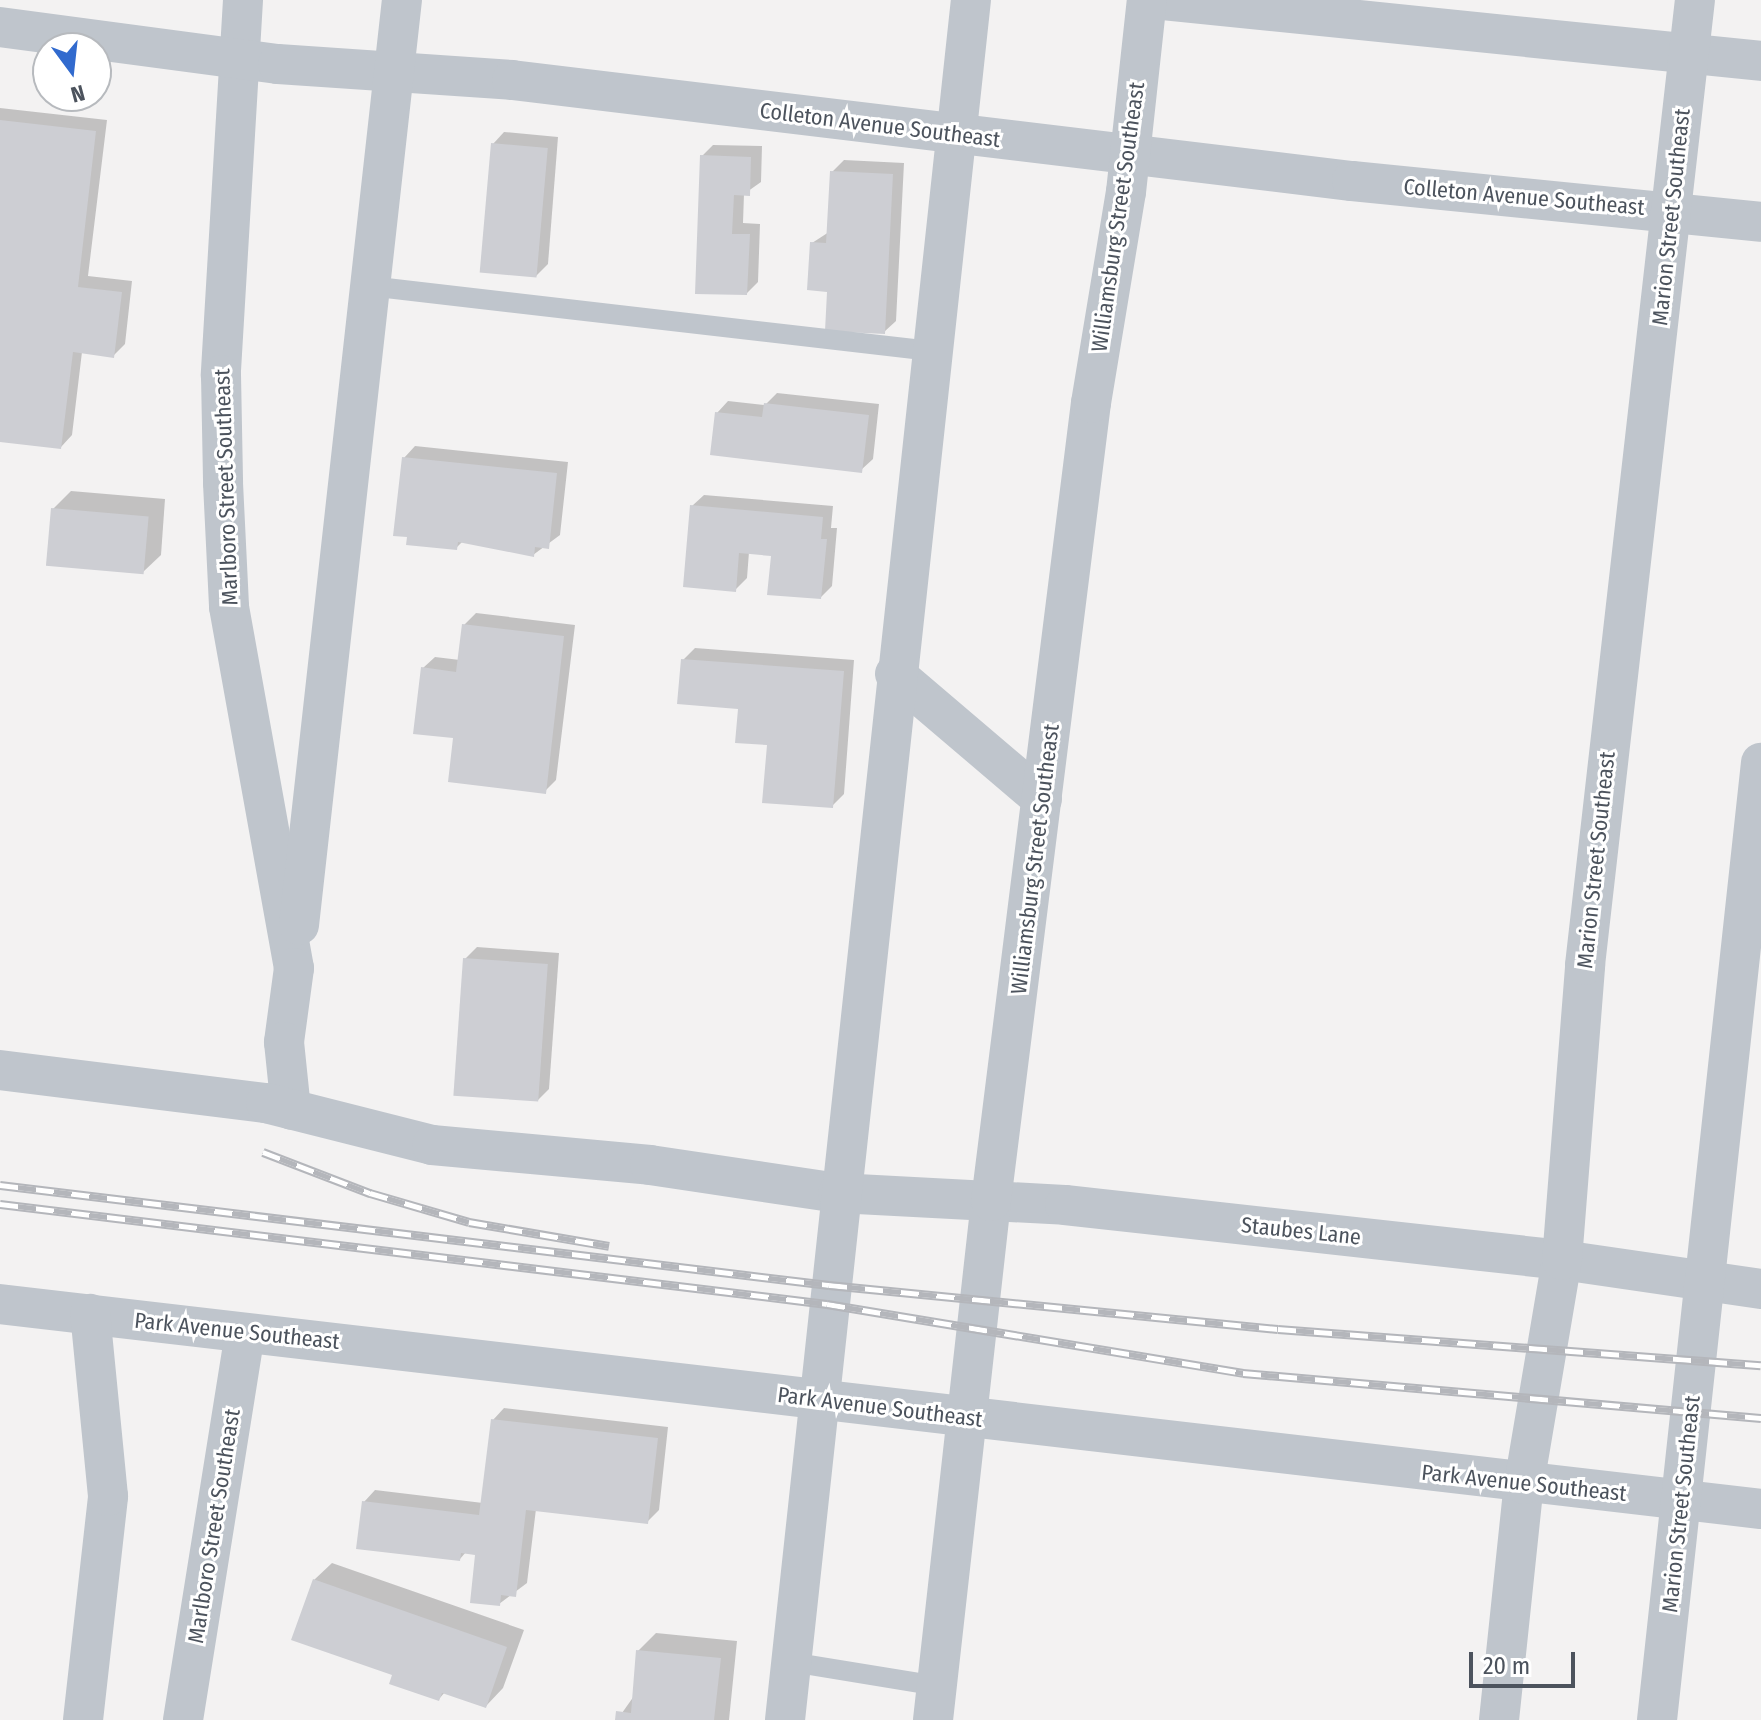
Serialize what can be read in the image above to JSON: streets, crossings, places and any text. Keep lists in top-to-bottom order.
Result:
{
  "streets": {
    "street": [
      "Colleton Avenue Southeast",
      "Williamsburg Street Southeast",
      "Marion Street Southeast",
      "Marlboro Street Southeast",
      "Staubes Lane",
      "Park Avenue Southeast"
    ]
  },
  "crossings": [
    ["Colleton Avenue Southeast", "Williamsburg Street Southeast"],
    ["Colleton Avenue Southeast", "Marion Street Southeast"],
    ["Colleton Avenue Southeast", "Marlboro Street Southeast"],
    ["Williamsburg Street Southeast", "Staubes Lane"],
    ["Williamsburg Street Southeast", "Park Avenue Southeast"],
    ["Marion Street Southeast", "Staubes Lane"],
    ["Marion Street Southeast", "Park Avenue Southeast"],
    ["Marlboro Street Southeast", "Park Avenue Southeast"]
  ],
  "scale_bar": "20 m",
  "north": "bottom"
}
